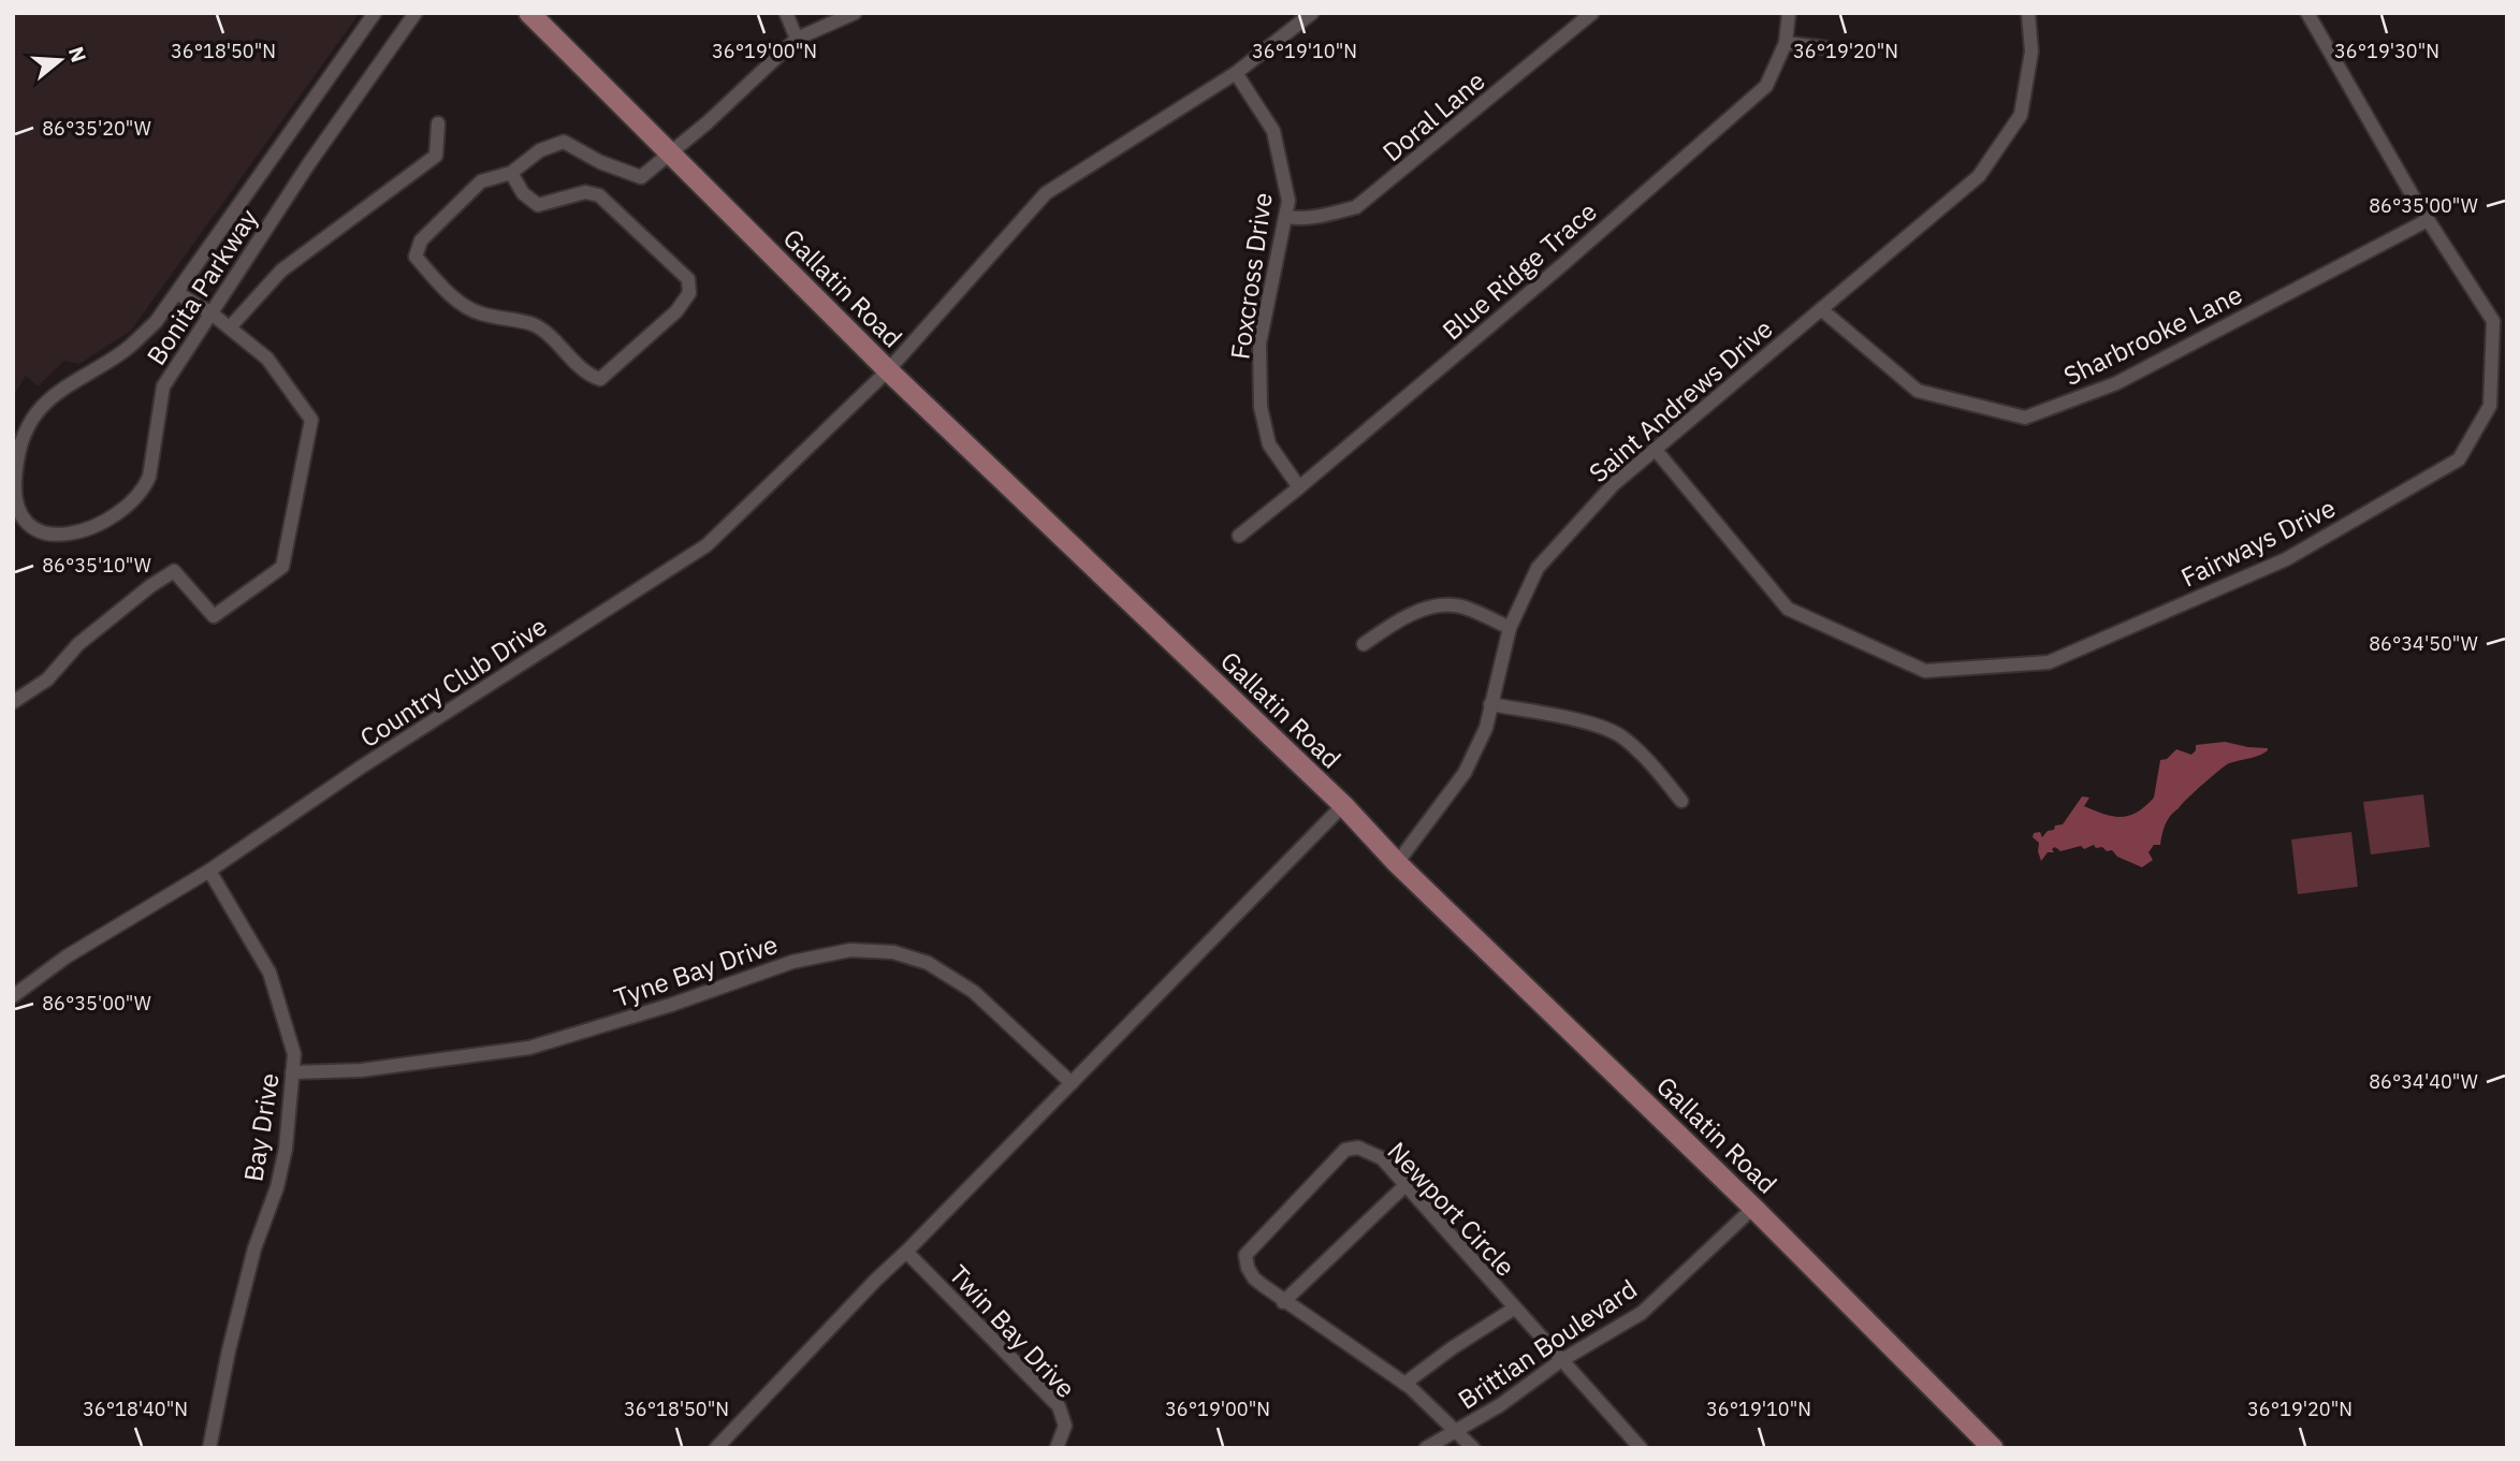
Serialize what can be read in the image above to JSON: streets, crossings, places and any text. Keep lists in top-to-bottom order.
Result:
{
  "streets": {
    "main road": ["Gallatin Road"],
    "street": [
      "Doral Lane",
      "Blue Ridge Trace",
      "Foxcross Drive",
      "Bonita Parkway",
      "Sharbrooke Lane",
      "Saint Andrews Drive",
      "Fairways Drive",
      "Country Club Drive",
      "Tyne Bay Drive",
      "Bay Drive",
      "Newport Circle",
      "Twin Bay Drive",
      "Brittian Boulevard"
    ]
  },
  "crossings": [
    ["Doral Lane", "Foxcross Drive"],
    ["Blue Ridge Trace", "Foxcross Drive"],
    ["Foxcross Drive", "Country Club Drive"],
    ["Gallatin Road", "Saint Andrews Drive"],
    ["Gallatin Road", "Country Club Drive"],
    ["Gallatin Road", "Brittian Boulevard"],
    ["Sharbrooke Lane", "Saint Andrews Drive"],
    ["Sharbrooke Lane", "Fairways Drive"],
    ["Saint Andrews Drive", "Fairways Drive"],
    ["Country Club Drive", "Bay Drive"],
    ["Tyne Bay Drive", "Bay Drive"],
    ["Newport Circle", "Brittian Boulevard"]
  ],
  "north": "right",
  "coordinates": [
    "36°18'50\"N",
    "36°19'00\"N",
    "36°19'10\"N",
    "36°19'20\"N",
    "36°19'30\"N",
    "86°35'20\"W",
    "86°35'00\"W",
    "86°35'10\"W",
    "86°34'50\"W",
    "86°34'40\"W",
    "36°18'40\"N"
  ]
}
